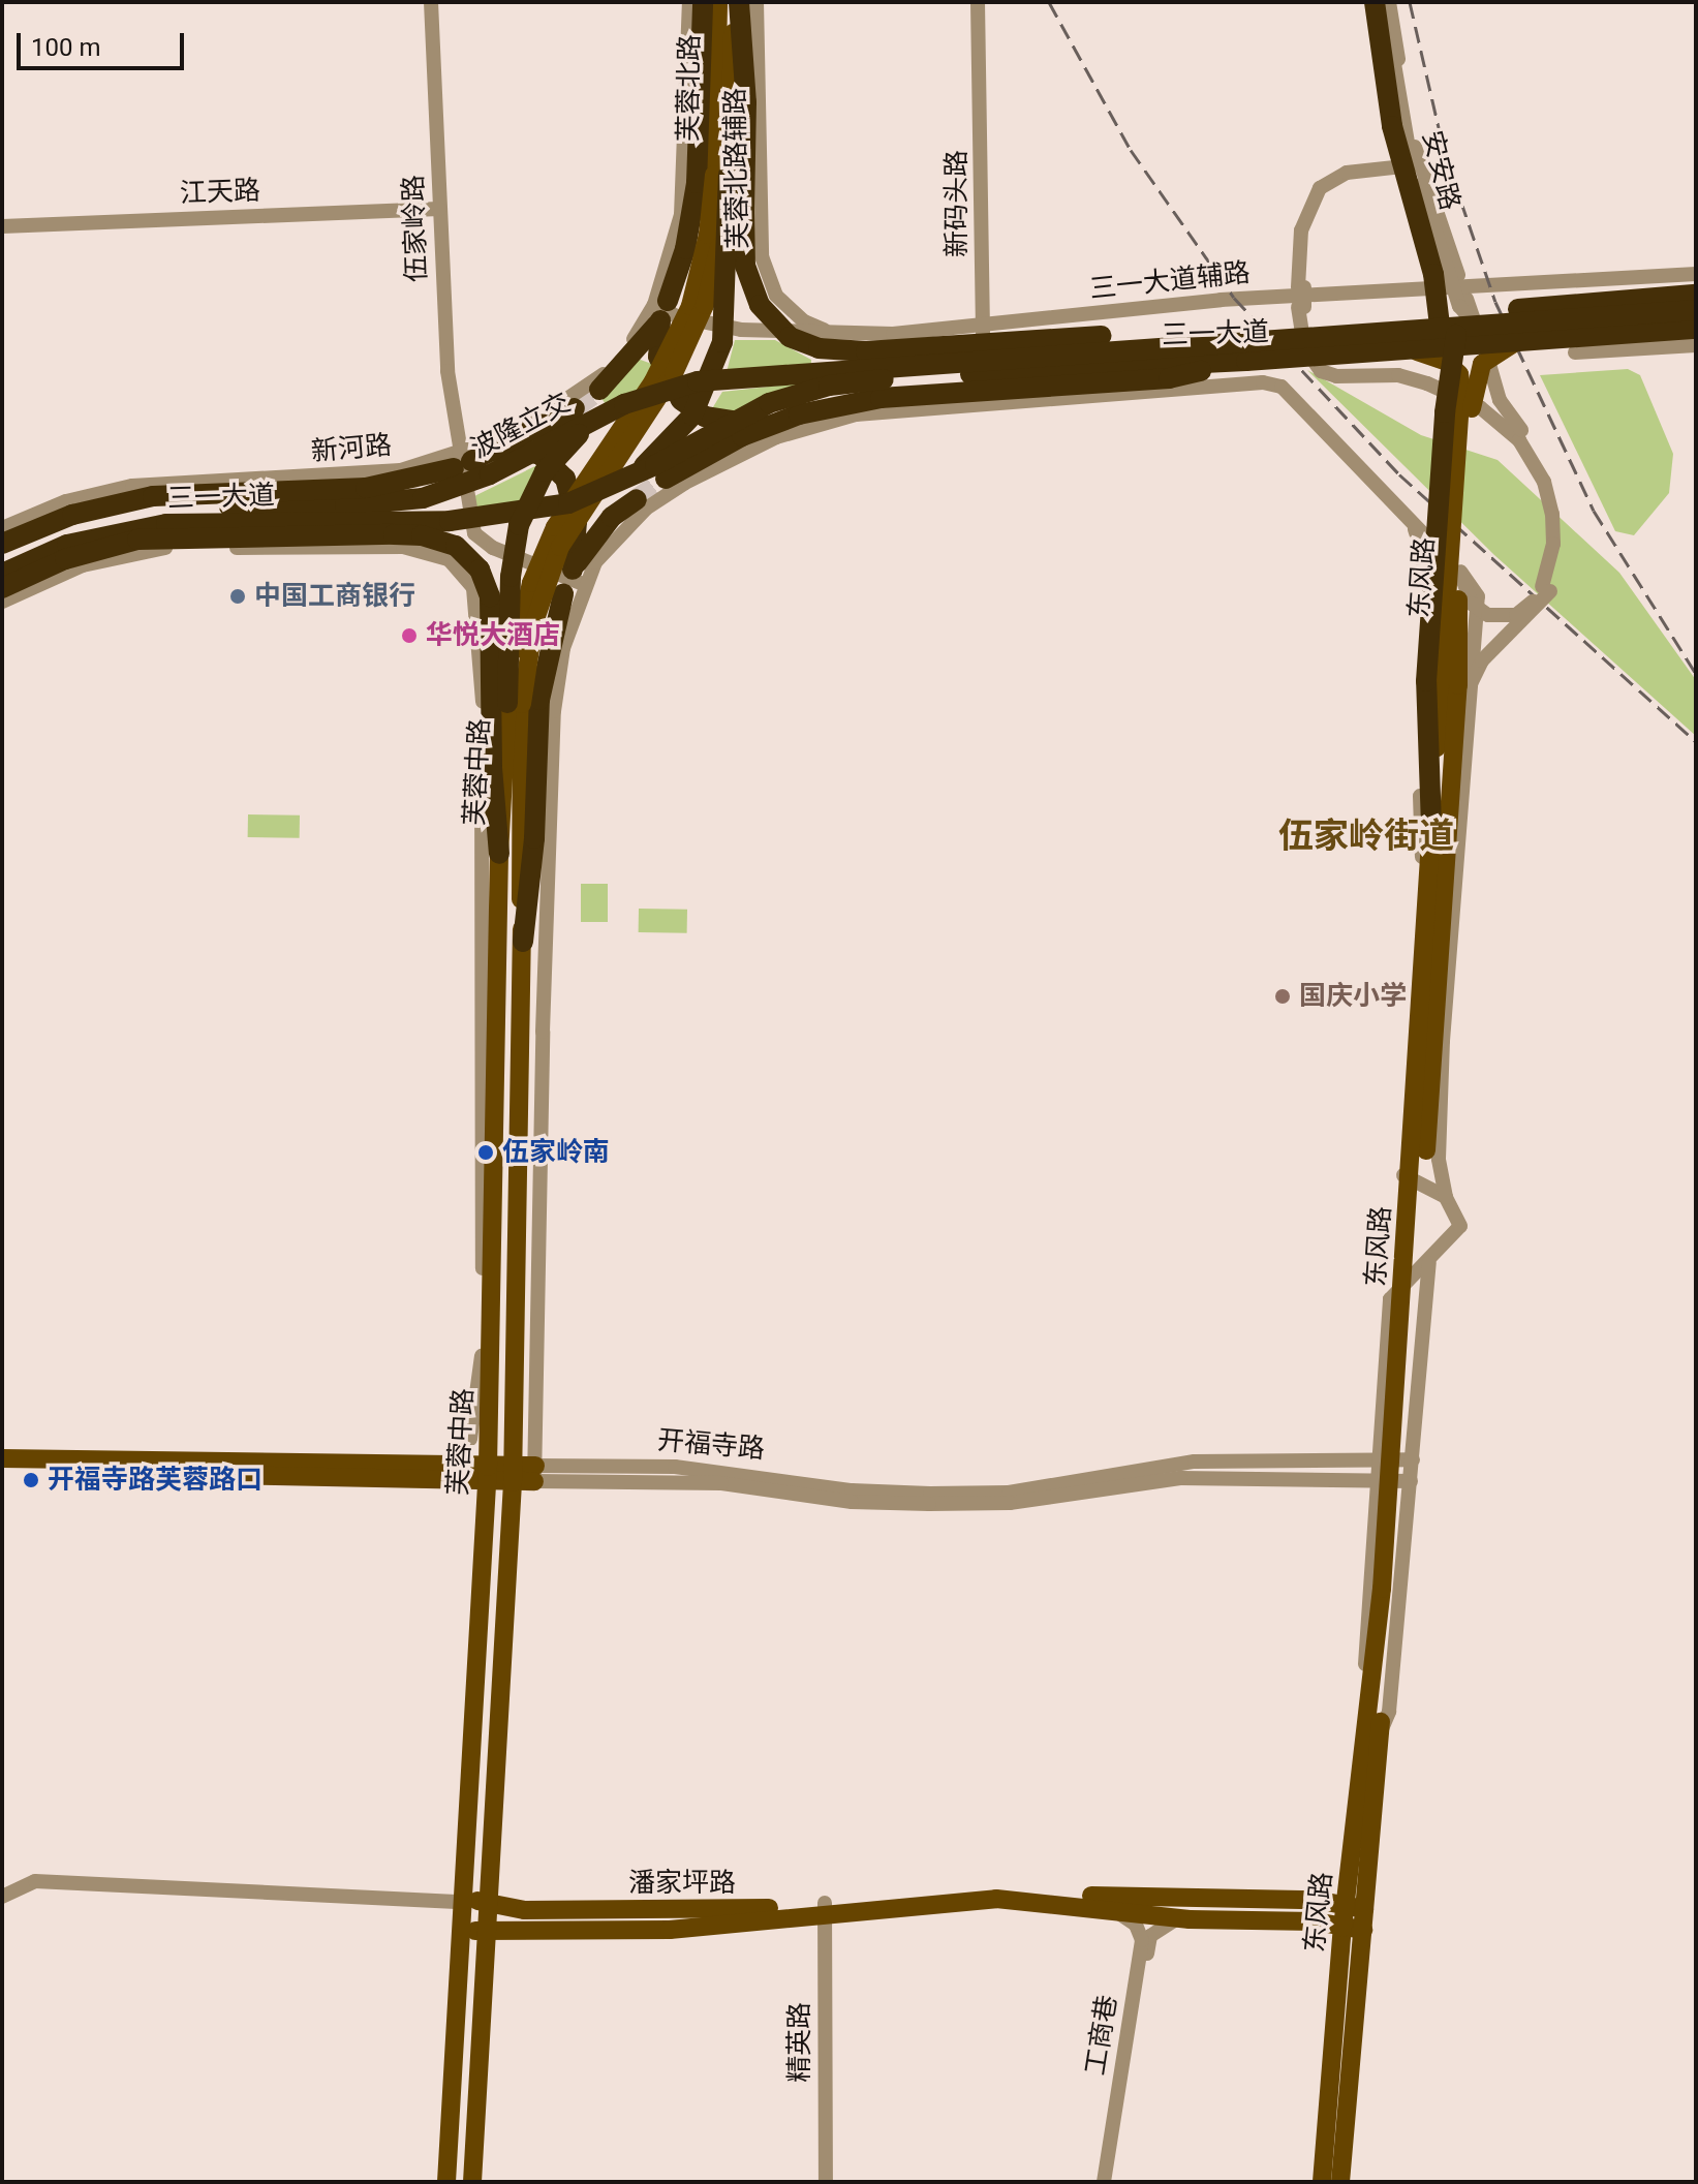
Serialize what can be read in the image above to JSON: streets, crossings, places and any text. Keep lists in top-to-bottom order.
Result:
{
  "streets": {
    "highway": ["三一大道", "波隆立交"],
    "main road": [
      "芙蓉北路",
      "东风路",
      "芙蓉中路",
      "开福寺路",
      "潘家坪路"
    ],
    "street": [
      "芙蓉北路辅路",
      "安安路",
      "江天路",
      "新码头路",
      "伍家岭路",
      "三一大道辅路",
      "新河路",
      "工商巷",
      "精英路"
    ]
  },
  "crossings": [
    ["芙蓉北路辅路", "三一大道辅路"],
    ["芙蓉北路辅路", "新河路"],
    ["安安路", "三一大道"],
    ["安安路", "东风路"],
    ["江天路", "伍家岭路"],
    ["新码头路", "三一大道辅路"],
    ["伍家岭路", "新河路"],
    ["三一大道辅路", "新河路"],
    ["三一大道", "波隆立交"],
    ["三一大道", "东风路"],
    ["东风路", "潘家坪路"],
    ["芙蓉中路", "开福寺路"],
    ["芙蓉中路", "潘家坪路"],
    ["潘家坪路", "工商巷"],
    ["潘家坪路", "精英路"]
  ],
  "districts": ["伍家岭街道"],
  "places": [
    "中国工商银行",
    "华悦大酒店",
    "国庆小学",
    "伍家岭南",
    "开福寺路芙蓉路口"
  ],
  "scale_bar": "100 m"
}
